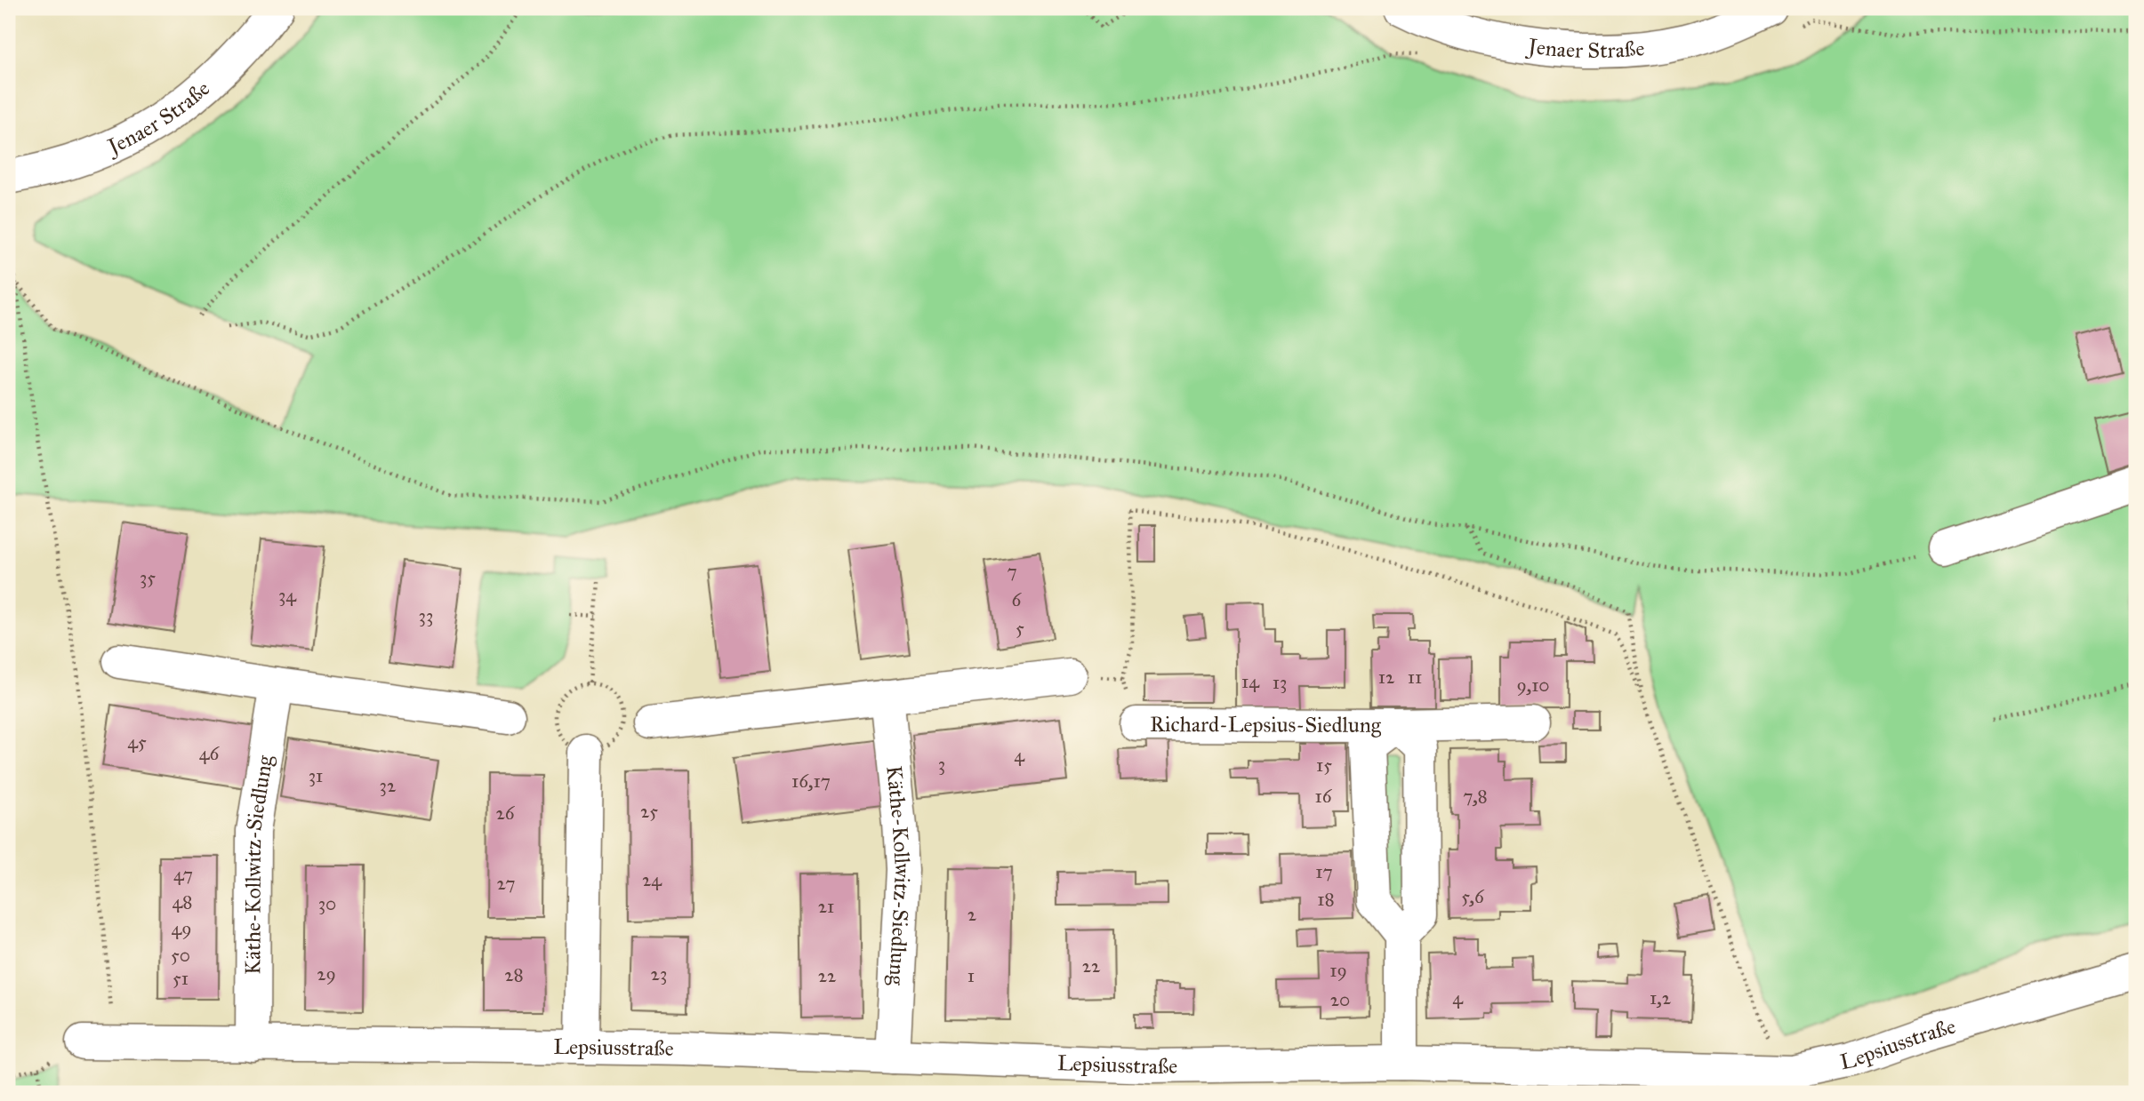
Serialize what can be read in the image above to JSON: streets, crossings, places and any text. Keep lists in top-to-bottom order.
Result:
{
  "streets": {
    "street": [
      "Jenaer Straße",
      "Richard-Lepsius-Siedlung",
      "Käthe-Kollwitz-Siedlung",
      "Lepsiusstraße"
    ]
  },
  "crossings": [
    ["Käthe-Kollwitz-Siedlung", "Lepsiusstraße"]
  ],
  "house_numbers": [
    "7",
    "35",
    "34",
    "6",
    "33",
    "5",
    "12",
    "11",
    "14",
    "13",
    "9,10",
    "45",
    "46",
    "4",
    "3",
    "15",
    "31",
    "16,17",
    "32",
    "16",
    "7,8",
    "25",
    "26",
    "17",
    "47",
    "24",
    "27",
    "5,6",
    "18",
    "48",
    "30",
    "21",
    "2",
    "49",
    "50",
    "22",
    "19",
    "29",
    "23",
    "28",
    "22",
    "1",
    "51",
    "4",
    "1,2",
    "20"
  ]
}
